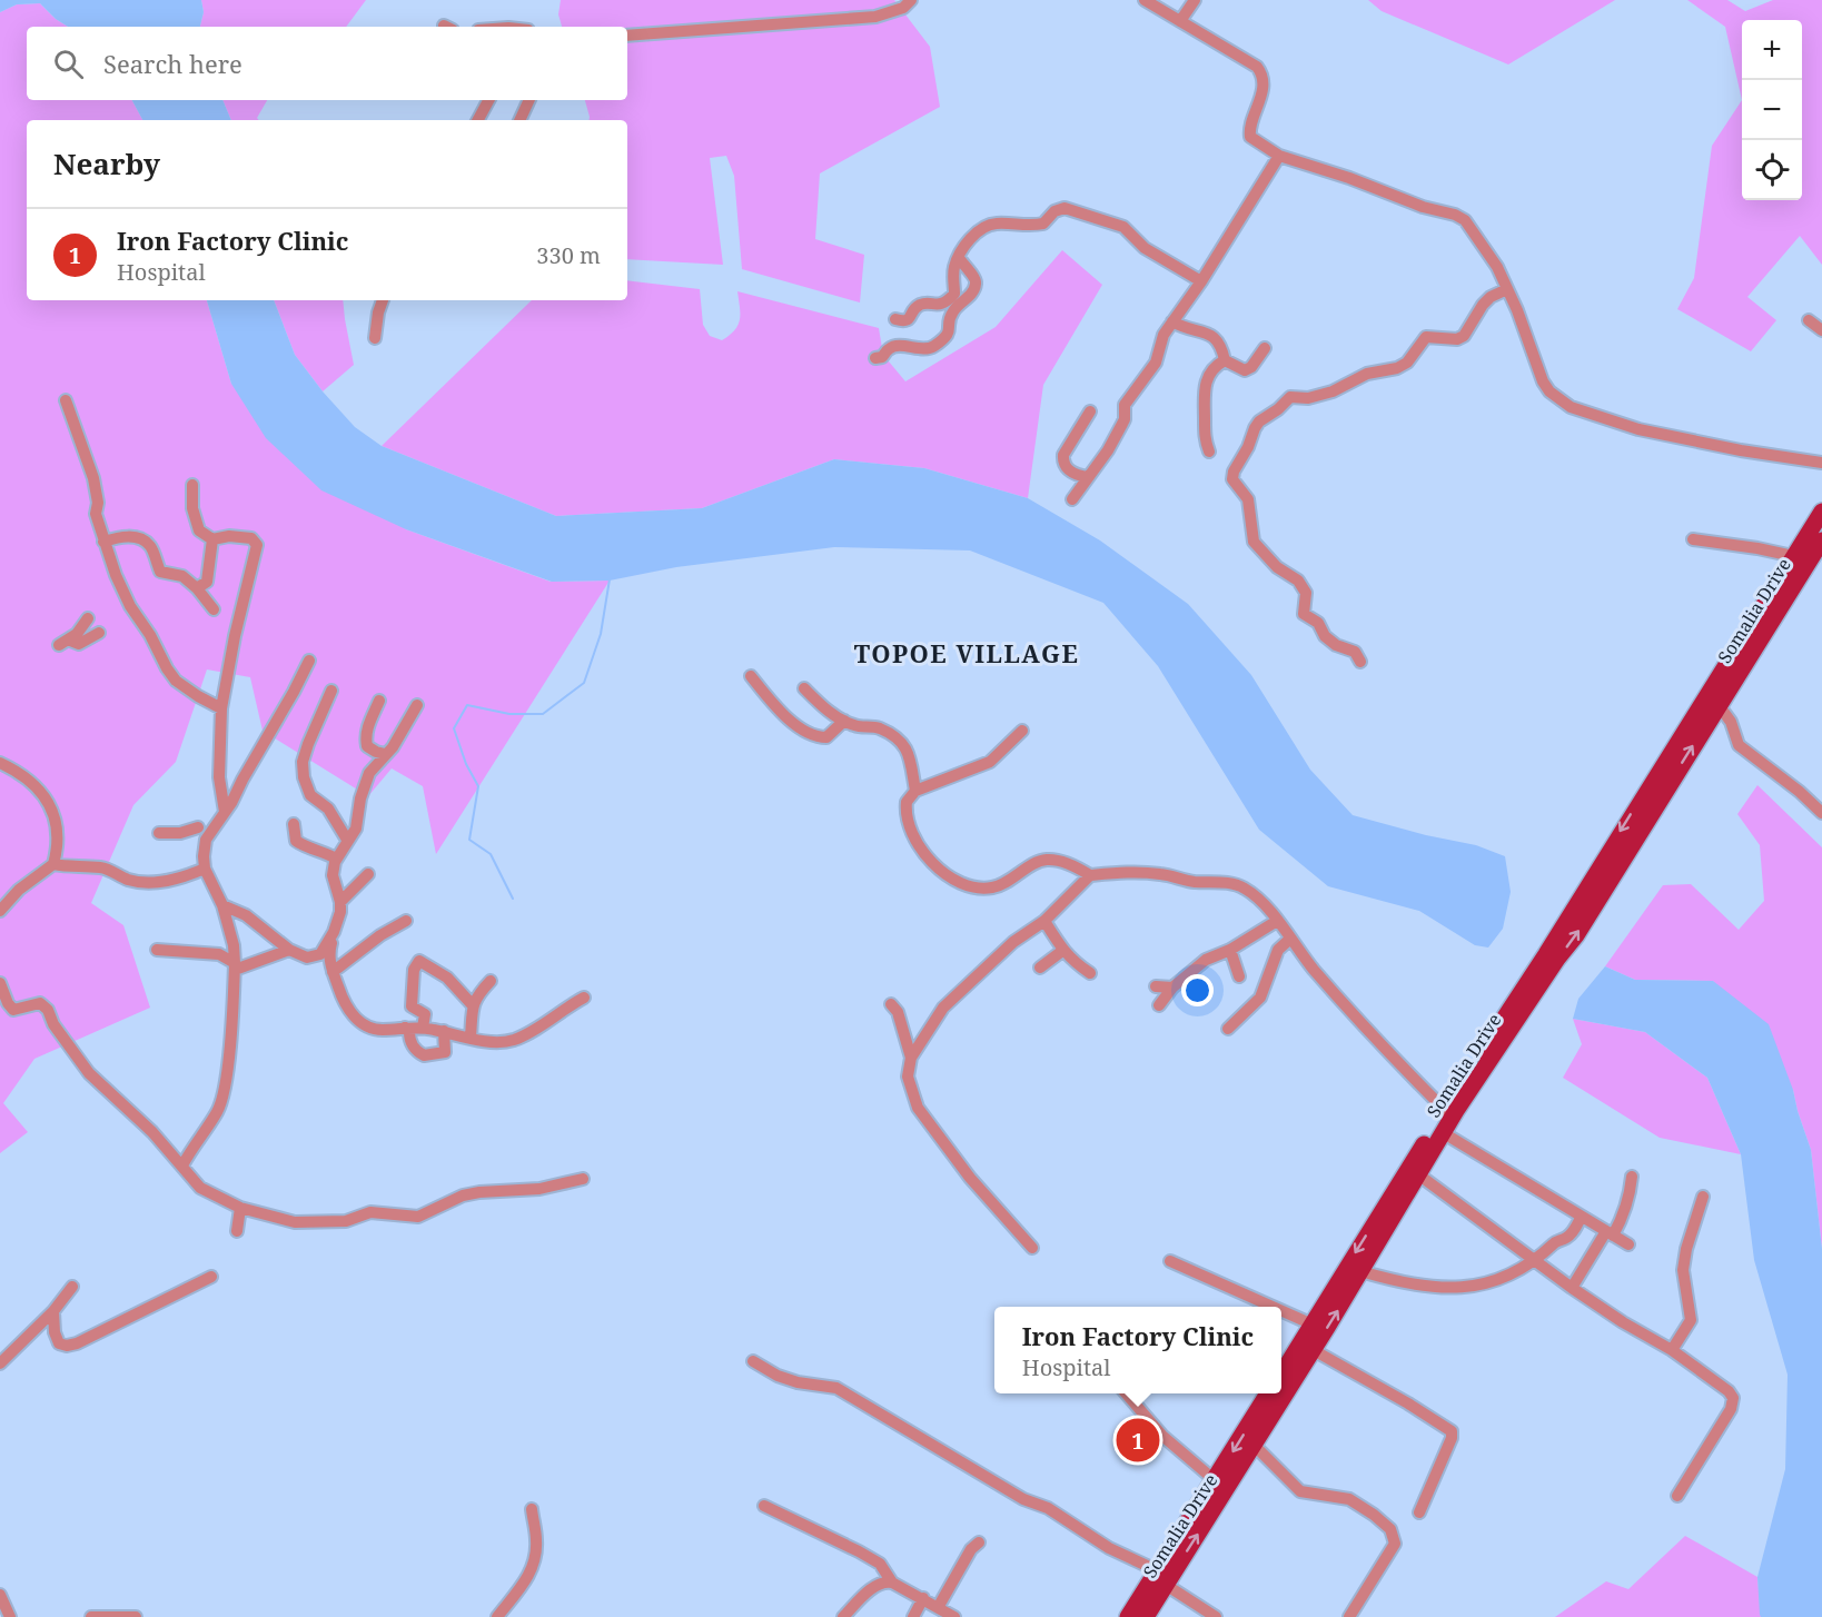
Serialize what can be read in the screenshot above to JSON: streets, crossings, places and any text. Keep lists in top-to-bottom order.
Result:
{
  "streets": {
    "main road": ["Somalia Drive"]
  },
  "districts": ["TOPOE VILLAGE"],
  "page": {
    "map_buttons": ["+", "−"],
    "search": "Search here",
    "heading": "Nearby",
    "list": [
      {
        "mark": "1",
        "name": "Iron Factory Clinic",
        "note": "Hospital",
        "value": "330 m"
      }
    ],
    "popup": ["Iron Factory Clinic", "Hospital"],
    "pins": "1"
  }
}
